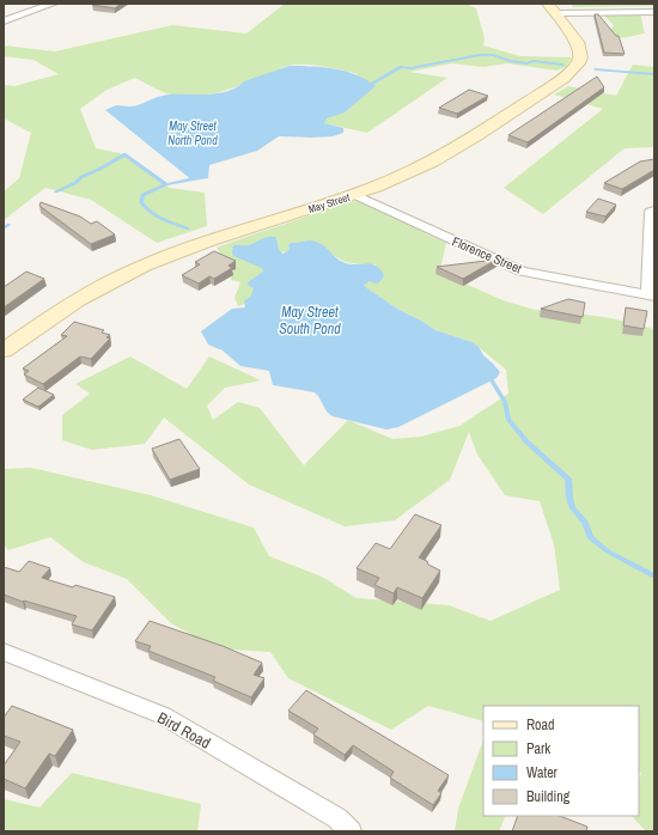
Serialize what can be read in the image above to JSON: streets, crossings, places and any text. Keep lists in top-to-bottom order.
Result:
{
  "streets": {
    "street": ["May Street", "Florence Street", "Bird Road"]
  },
  "crossings": [
    ["May Street", "Florence Street"]
  ],
  "water": ["May Street North Pond", "May Street South Pond"],
  "legend": [
    "Road",
    "Park",
    "Water",
    "Building"
  ]
}
